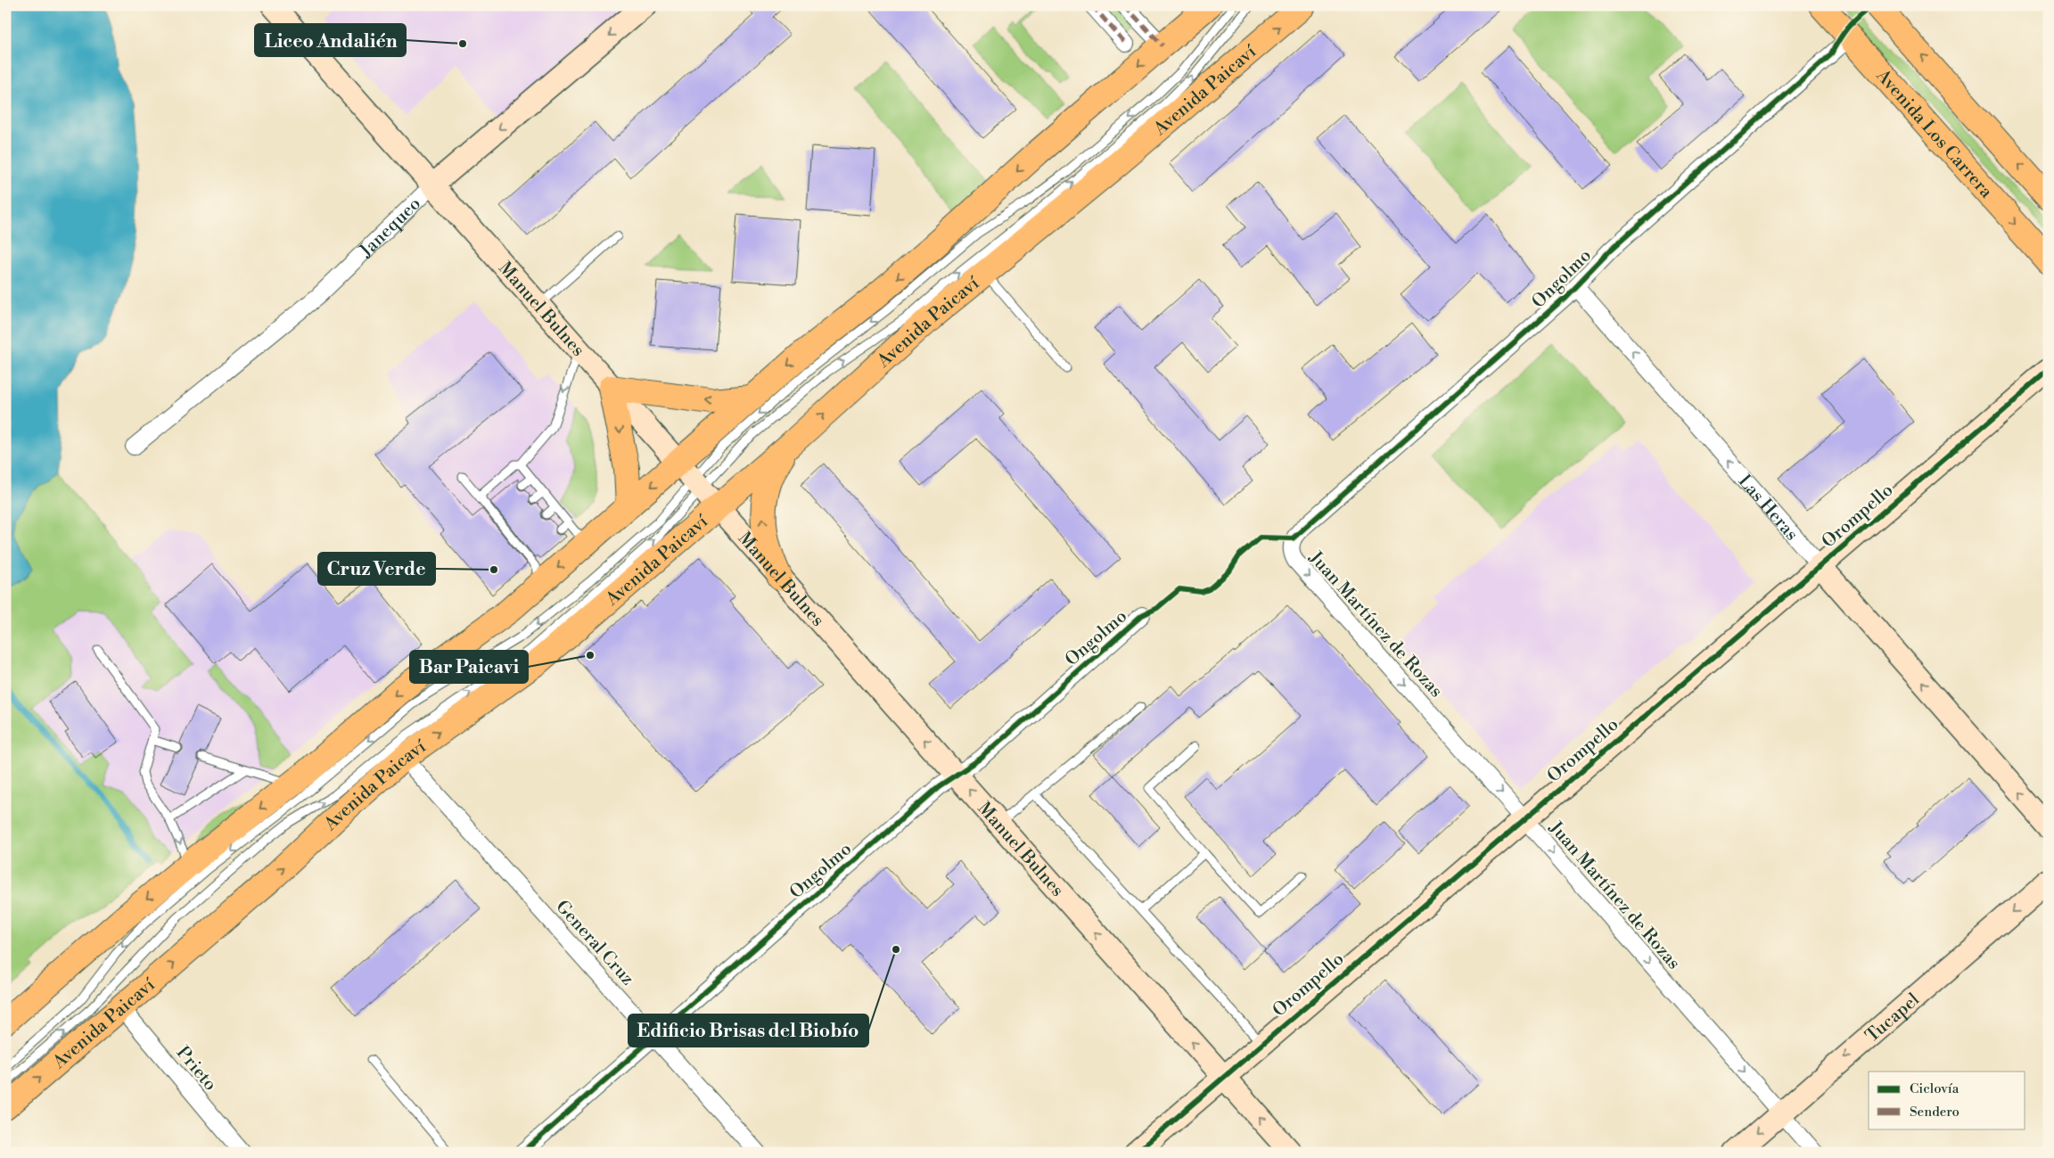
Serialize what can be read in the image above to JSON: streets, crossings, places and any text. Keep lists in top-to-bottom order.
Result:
{
  "streets": {
    "main road": [
      "Avenida Paicaví",
      "Avenida Los Carrera",
      "Janequeo",
      "Manuel Bulnes",
      "Las Heras",
      "Orompello",
      "Tucapel"
    ],
    "street": [
      "Ongolmo",
      "Juan Martínez de Rozas",
      "General Cruz",
      "Prieto"
    ]
  },
  "crossings": [
    ["Avenida Paicaví", "Manuel Bulnes"],
    ["Avenida Paicaví", "General Cruz"],
    ["Avenida Paicaví", "Prieto"],
    ["Avenida Los Carrera", "Ongolmo"],
    ["Janequeo", "Manuel Bulnes"],
    ["Ongolmo", "Manuel Bulnes"],
    ["Ongolmo", "Las Heras"],
    ["Ongolmo", "Juan Martínez de Rozas"],
    ["Ongolmo", "General Cruz"],
    ["Manuel Bulnes", "Orompello"],
    ["Las Heras", "Orompello"],
    ["Orompello", "Juan Martínez de Rozas"],
    ["Juan Martínez de Rozas", "Tucapel"]
  ],
  "one_way": [
    "Janequeo",
    "Manuel Bulnes",
    "Las Heras",
    "Juan Martínez de Rozas",
    "Tucapel"
  ],
  "places": [
    "Liceo Andalién",
    "Cruz Verde",
    "Bar Paicavi",
    "Edificio Brisas del Biobío"
  ],
  "legend": ["Ciclovía", "Sendero"]
}
